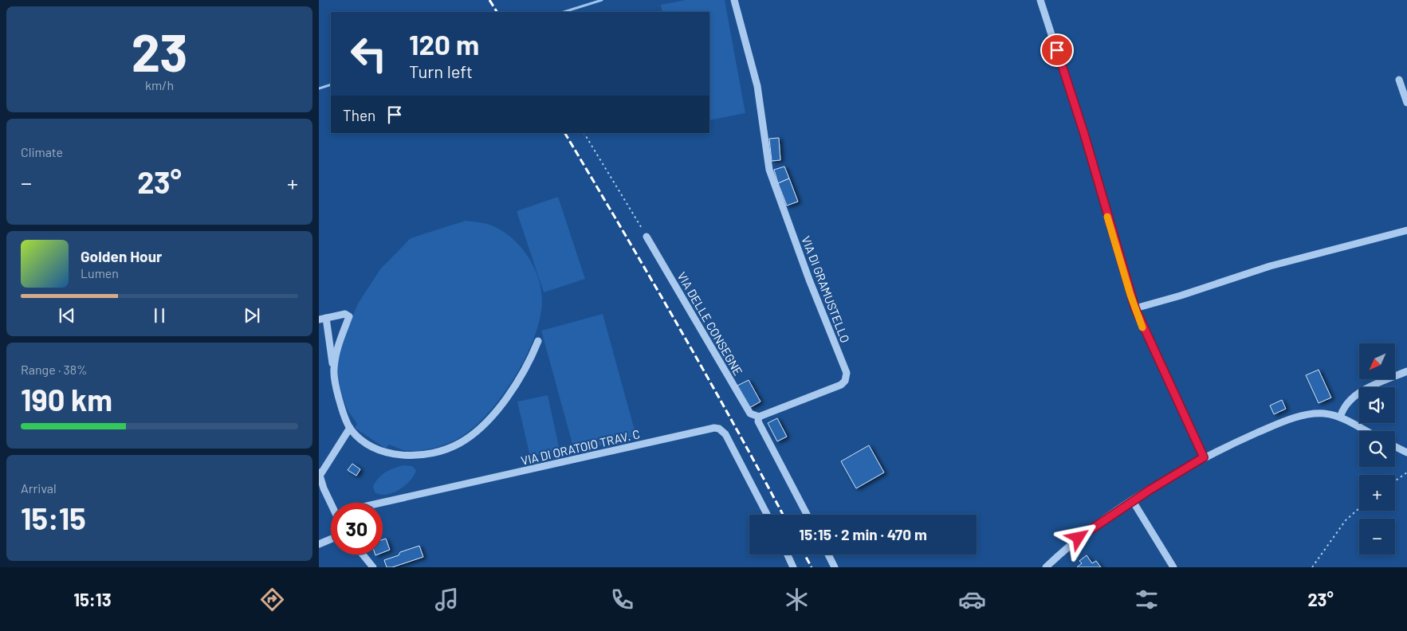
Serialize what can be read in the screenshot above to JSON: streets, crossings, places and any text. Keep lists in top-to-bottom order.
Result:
{
  "streets": {
    "street": ["VIA DI GRAMUSTELLO", "VIA DELLE CONSEGNE", "VIA DI ORATOIO TRAV. C"]
  },
  "crossings": [
    ["VIA DI GRAMUSTELLO", "VIA DELLE CONSEGNE"]
  ],
  "north": "bottom left",
  "page": {
    "tile": [
      ["23", "km/h"],
      "Climate",
      ["Range · 38%", "190 km"],
      ["Arrival", "15:15"]
    ],
    "turn": ["120 m", "Turn left"],
    "then": "Then",
    "heat": ["−", "23°", "+"],
    "song": ["Golden Hour", "Lumen"],
    "map_buttons": ["+", "−"],
    "limit": "30",
    "trip": "15:15 · 2 min · 470 m",
    "tabs": ["15:13", "23°"]
  }
}
